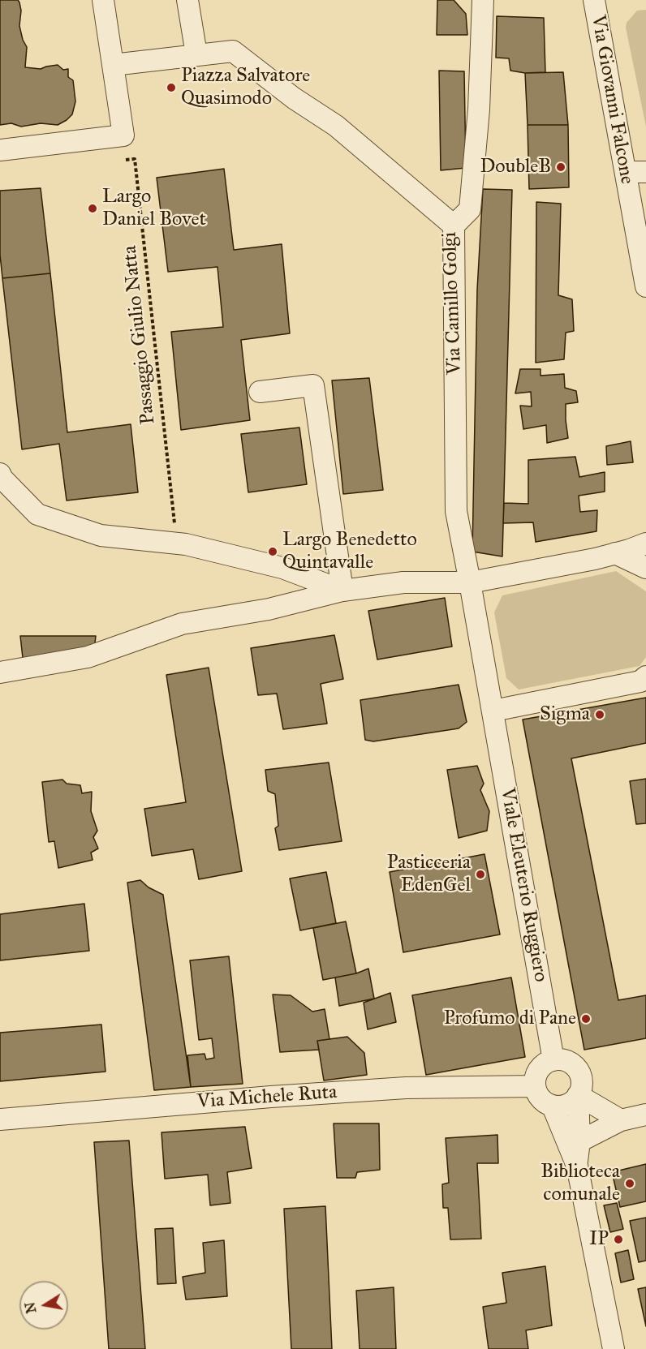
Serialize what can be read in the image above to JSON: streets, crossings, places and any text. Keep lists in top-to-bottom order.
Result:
{
  "streets": {
    "street": [
      "Via Giovanni Falcone",
      "Via Camillo Golgi",
      "Viale Eleuterio Ruggiero",
      "Via Michele Ruta"
    ],
    "path": ["Passaggio Giulio Natta"]
  },
  "crossings": [
    ["Via Camillo Golgi", "Viale Eleuterio Ruggiero"],
    ["Viale Eleuterio Ruggiero", "Via Michele Ruta"]
  ],
  "places": [
    "Piazza Salvatore Quasimodo",
    "DoubleB",
    "Largo Daniel Bovet",
    "Largo Benedetto Quintavalle",
    "Sigma",
    "Pasticceria EdenGel",
    "Profumo di Pane",
    "Biblioteca comunale",
    "IP"
  ],
  "north": "left"
}
